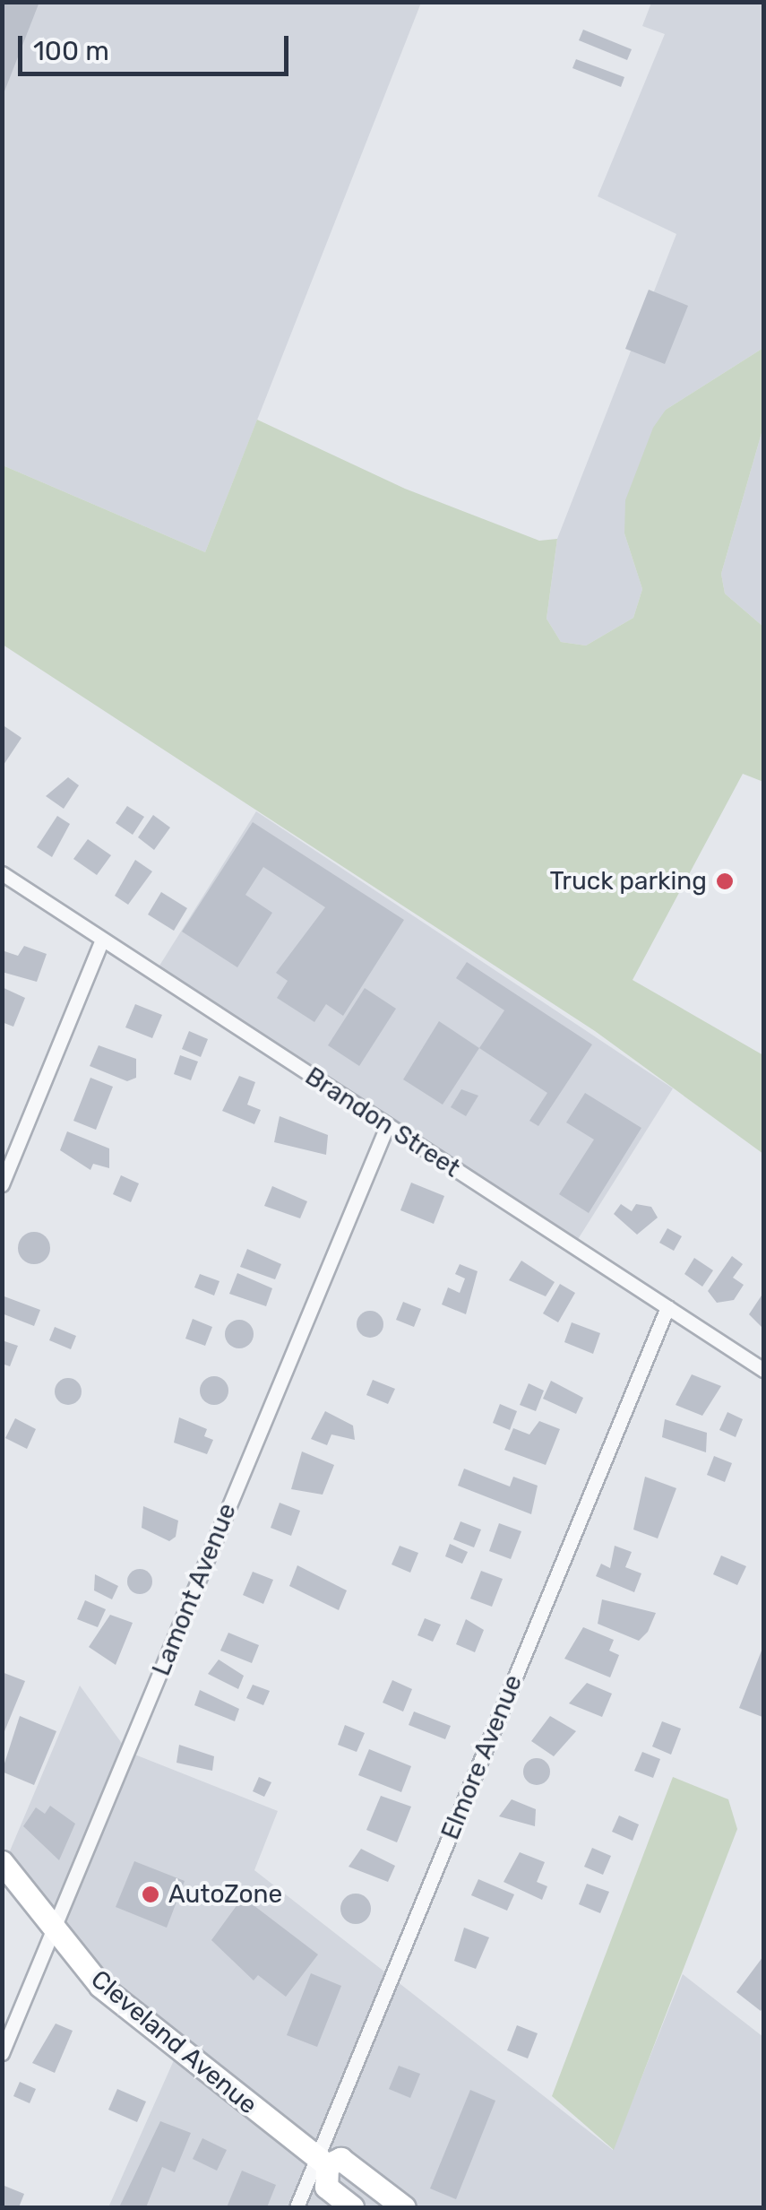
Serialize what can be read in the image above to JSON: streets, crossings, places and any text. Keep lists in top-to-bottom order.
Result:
{
  "streets": {
    "main road": ["Cleveland Avenue"],
    "street": ["Brandon Street", "Lamont Avenue", "Elmore Avenue"]
  },
  "crossings": [
    ["Brandon Street", "Lamont Avenue"],
    ["Brandon Street", "Elmore Avenue"],
    ["Lamont Avenue", "Cleveland Avenue"],
    ["Elmore Avenue", "Cleveland Avenue"]
  ],
  "places": ["Truck parking", "AutoZone"],
  "scale_bar": "100 m"
}
